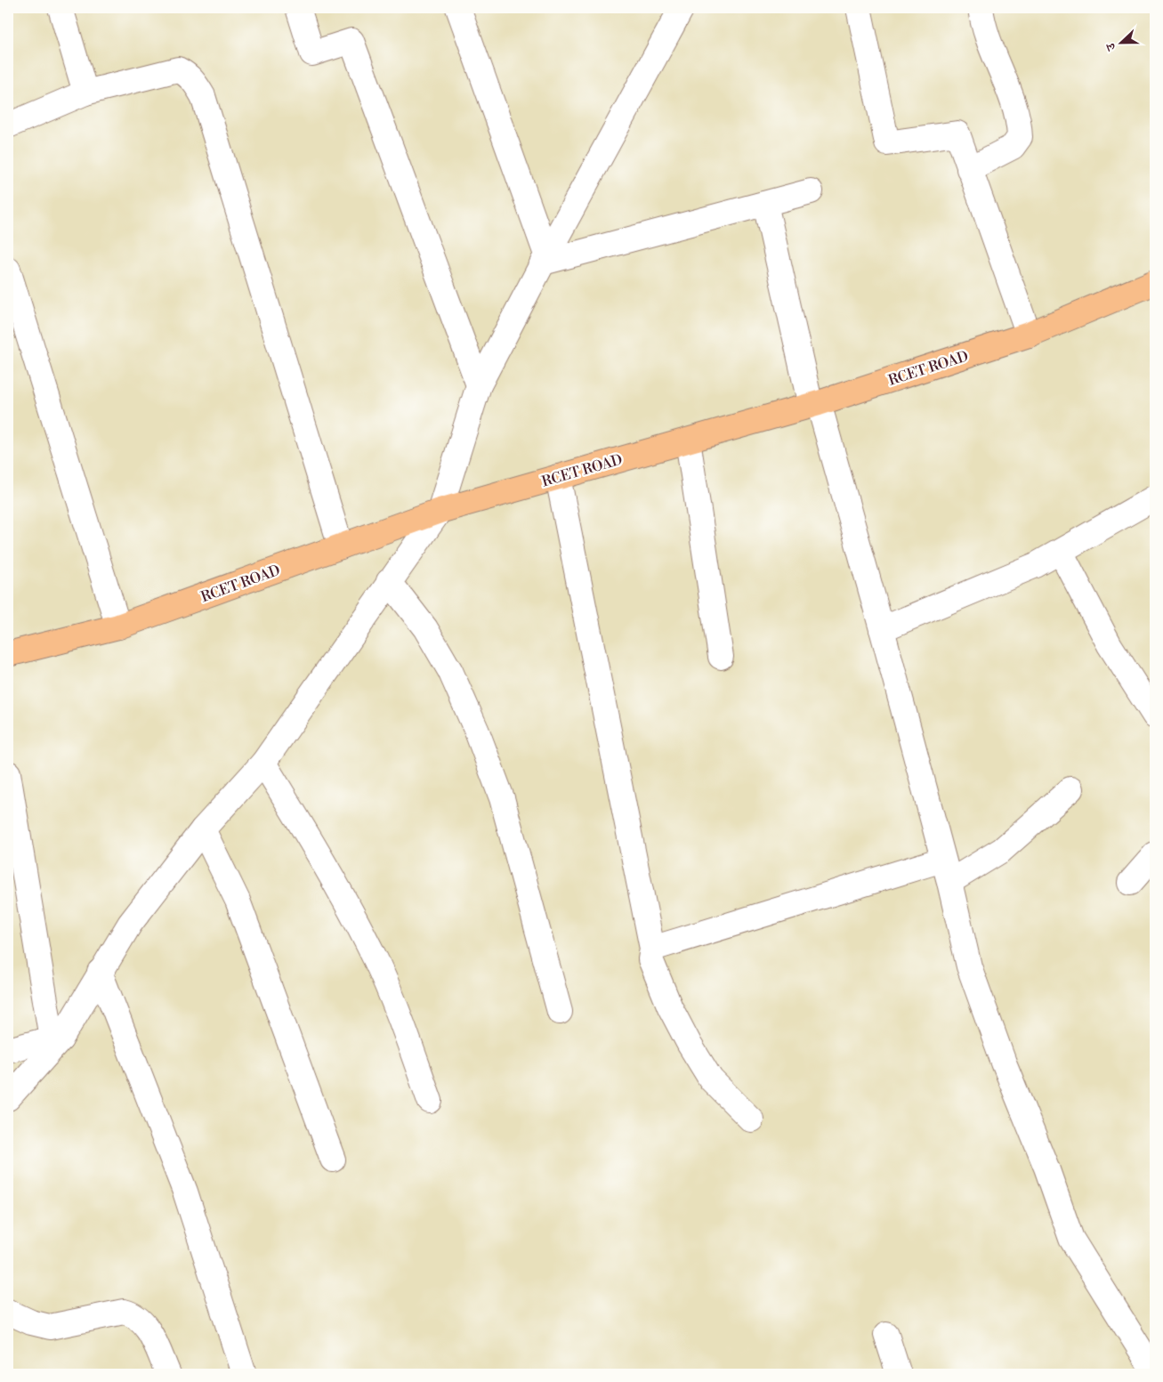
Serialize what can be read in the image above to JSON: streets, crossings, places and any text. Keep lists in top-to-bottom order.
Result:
{
  "streets": {
    "main road": ["RCET ROAD"]
  },
  "north": "left"
}
